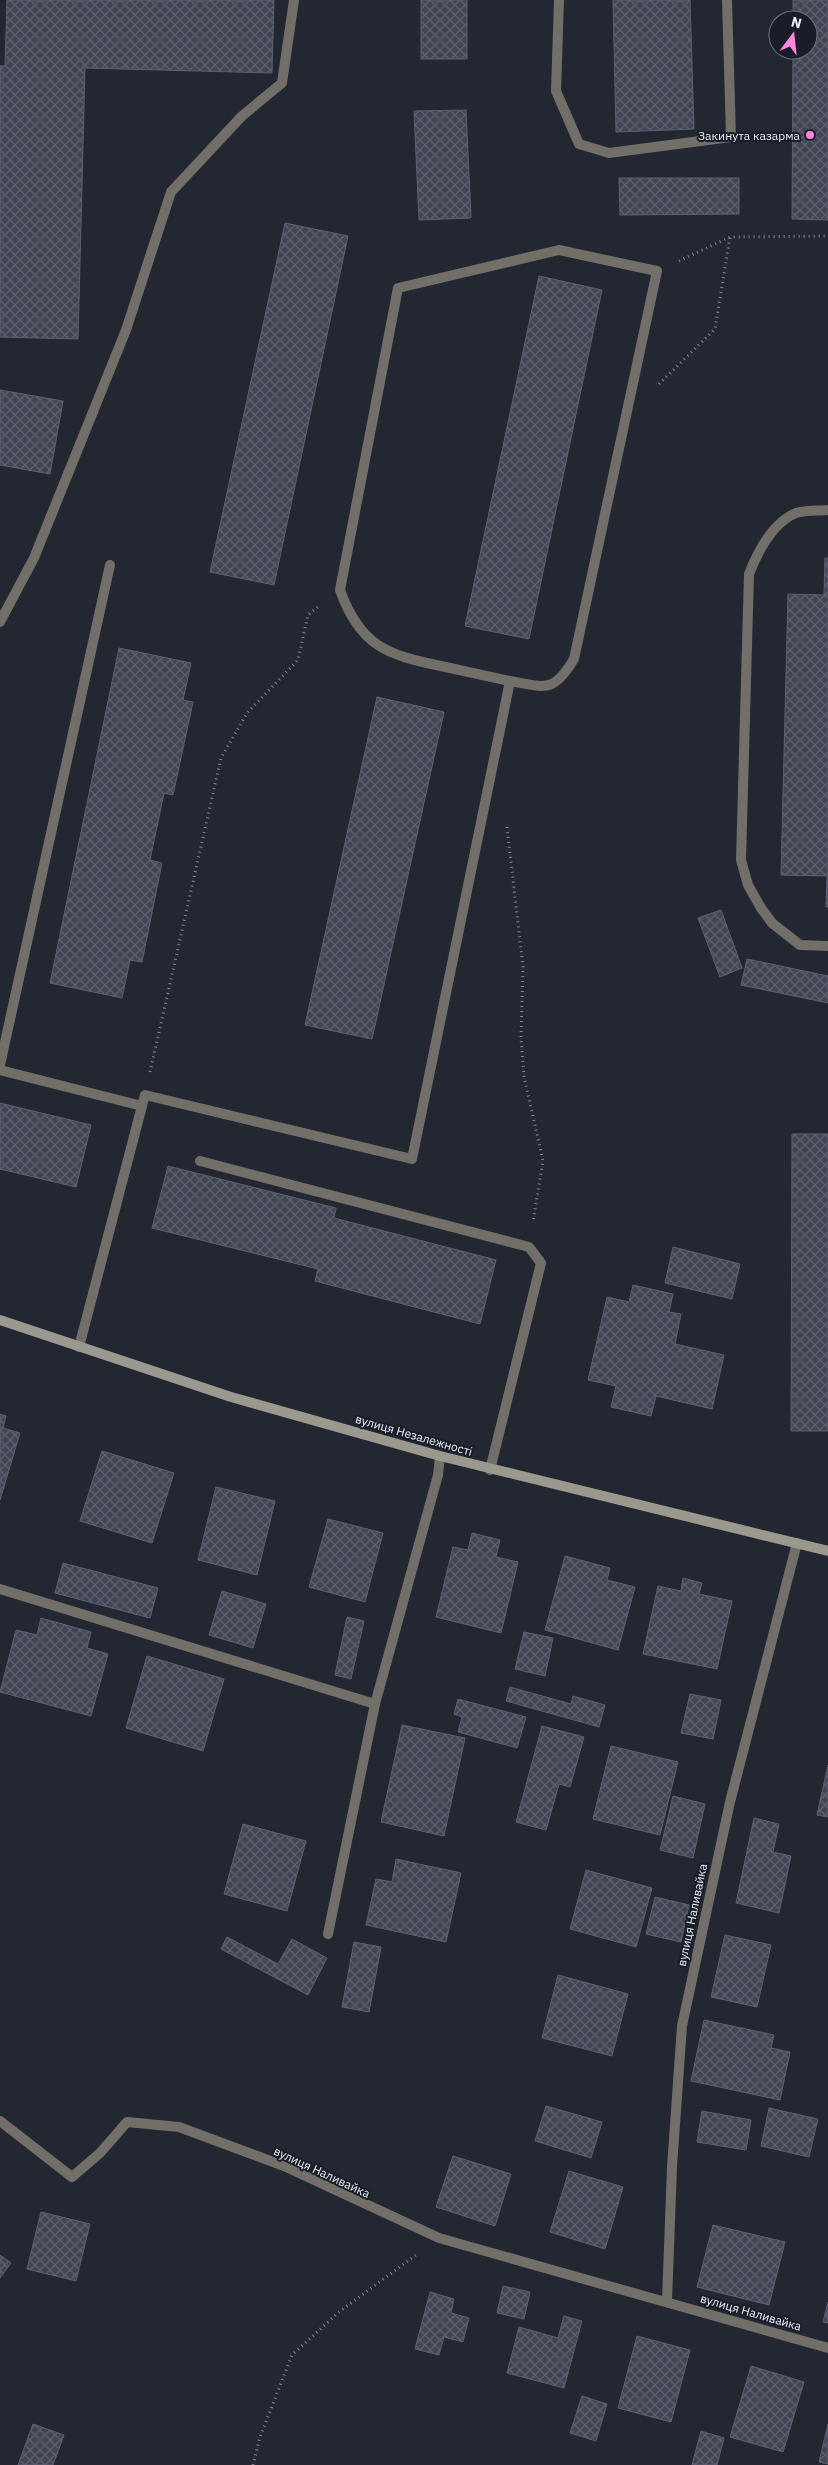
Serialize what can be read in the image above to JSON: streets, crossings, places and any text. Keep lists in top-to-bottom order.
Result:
{
  "streets": {
    "main road": ["вулиця Незалежності"],
    "street": ["вулиця Наливайка"]
  },
  "crossings": [
    ["вулиця Незалежності", "вулиця Наливайка"]
  ],
  "places": ["Закинута казарма"],
  "north": "top"
}
